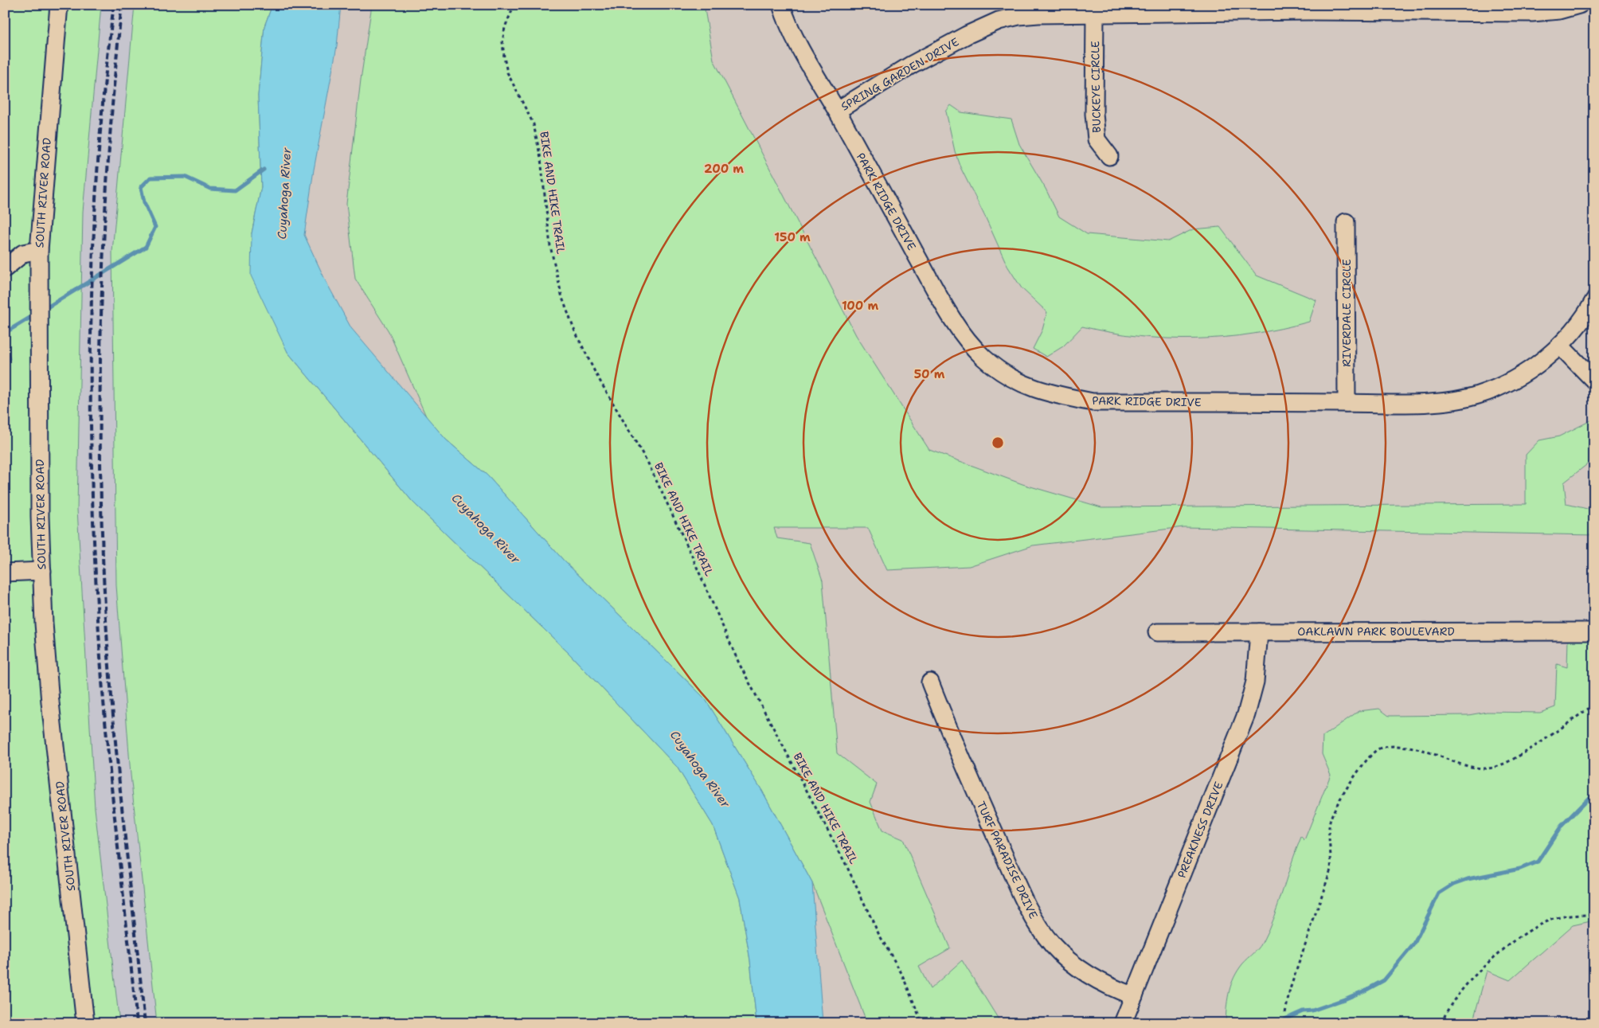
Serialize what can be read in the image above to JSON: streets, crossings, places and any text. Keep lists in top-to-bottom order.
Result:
{
  "streets": {
    "street": [
      "SPRING GARDEN DRIVE",
      "BUCKEYE CIRCLE",
      "SOUTH RIVER ROAD",
      "PARK RIDGE DRIVE",
      "RIVERDALE CIRCLE",
      "OAKLAWN PARK BOULEVARD",
      "PREAKNESS DRIVE",
      "TURF PARADISE DRIVE"
    ],
    "path": ["BIKE AND HIKE TRAIL"]
  },
  "crossings": [
    ["SPRING GARDEN DRIVE", "BUCKEYE CIRCLE"],
    ["SPRING GARDEN DRIVE", "PARK RIDGE DRIVE"],
    ["PARK RIDGE DRIVE", "RIVERDALE CIRCLE"],
    ["OAKLAWN PARK BOULEVARD", "PREAKNESS DRIVE"],
    ["PREAKNESS DRIVE", "TURF PARADISE DRIVE"]
  ],
  "water": ["Cuyahoga River"],
  "rings": [
    "200 m",
    "150 m",
    "100 m",
    "50 m"
  ]
}
